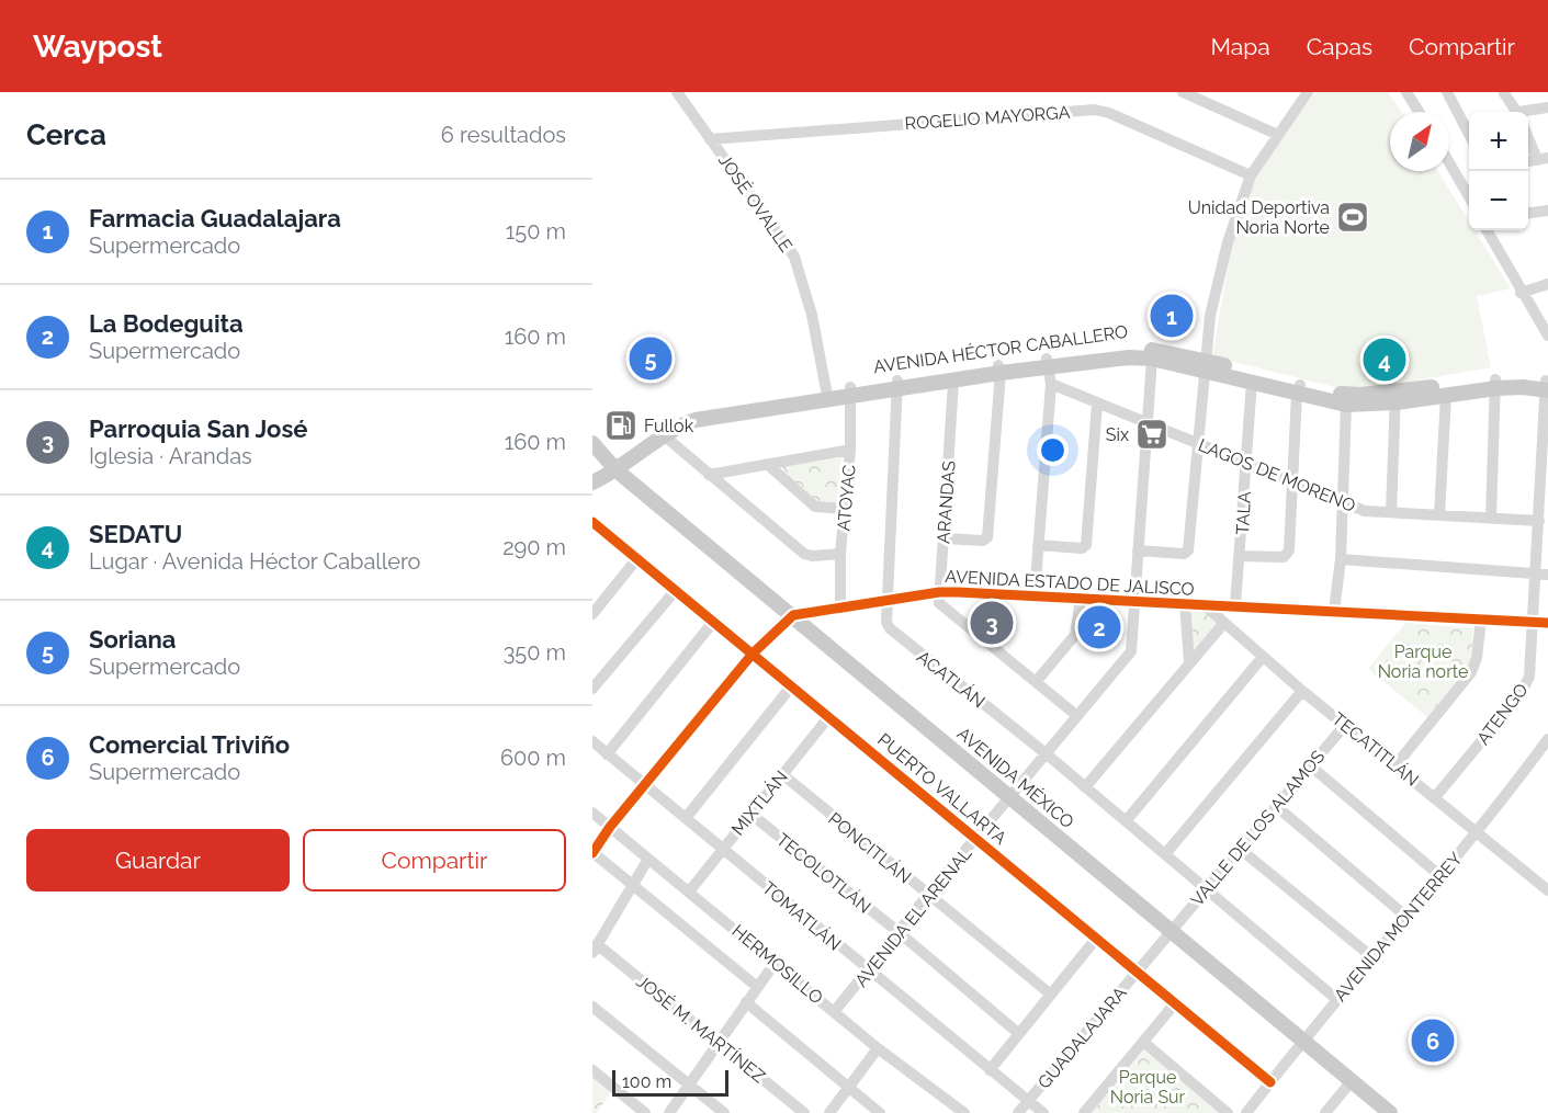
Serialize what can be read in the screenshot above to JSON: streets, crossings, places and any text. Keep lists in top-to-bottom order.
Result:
{
  "streets": {
    "main road": ["AVENIDA HÉCTOR CABALLERO", "AVENIDA MÉXICO"],
    "street": [
      "ROGELIO MAYORGA",
      "JOSÉ OVALLE",
      "LAGOS DE MORENO",
      "ATOYAC",
      "ARANDAS",
      "TALA",
      "AVENIDA ESTADO DE JALISCO",
      "ACATLÁN",
      "ATENGO",
      "TECATITLÁN",
      "PUERTO VALLARTA",
      "MIXTLÁN",
      "VALLE DE LOS ALAMOS",
      "PONCITLÁN",
      "TECOLOTLÁN",
      "TOMATLÁN",
      "AVENIDA EL ARENAL",
      "AVENIDA MONTERREY",
      "HERMOSILLO",
      "JOSÉ M. MARTÍNEZ",
      "GUADALAJARA"
    ]
  },
  "crossings": [
    ["ROGELIO MAYORGA", "JOSÉ OVALLE"],
    ["JOSÉ OVALLE", "AVENIDA HÉCTOR CABALLERO"],
    ["AVENIDA HÉCTOR CABALLERO", "ATOYAC"],
    ["AVENIDA HÉCTOR CABALLERO", "ARANDAS"],
    ["AVENIDA HÉCTOR CABALLERO", "TALA"],
    ["AVENIDA HÉCTOR CABALLERO", "ACATLÁN"],
    ["AVENIDA HÉCTOR CABALLERO", "ATENGO"],
    ["AVENIDA HÉCTOR CABALLERO", "AVENIDA MÉXICO"],
    ["AVENIDA HÉCTOR CABALLERO", "AVENIDA EL ARENAL"],
    ["LAGOS DE MORENO", "TALA"],
    ["LAGOS DE MORENO", "ATENGO"],
    ["LAGOS DE MORENO", "AVENIDA EL ARENAL"],
    ["ATOYAC", "AVENIDA ESTADO DE JALISCO"],
    ["ARANDAS", "AVENIDA ESTADO DE JALISCO"],
    ["TALA", "AVENIDA ESTADO DE JALISCO"],
    ["AVENIDA ESTADO DE JALISCO", "ACATLÁN"],
    ["AVENIDA ESTADO DE JALISCO", "ATENGO"],
    ["AVENIDA ESTADO DE JALISCO", "TECATITLÁN"],
    ["AVENIDA ESTADO DE JALISCO", "AVENIDA MÉXICO"],
    ["AVENIDA ESTADO DE JALISCO", "AVENIDA EL ARENAL"],
    ["ACATLÁN", "VALLE DE LOS ALAMOS"],
    ["ACATLÁN", "AVENIDA EL ARENAL"],
    ["ACATLÁN", "AVENIDA MONTERREY"],
    ["ATENGO", "TECATITLÁN"],
    ["TECATITLÁN", "VALLE DE LOS ALAMOS"],
    ["TECATITLÁN", "AVENIDA MONTERREY"],
    ["AVENIDA MÉXICO", "VALLE DE LOS ALAMOS"],
    ["AVENIDA MÉXICO", "AVENIDA EL ARENAL"],
    ["AVENIDA MÉXICO", "AVENIDA MONTERREY"],
    ["AVENIDA MÉXICO", "GUADALAJARA"],
    ["PUERTO VALLARTA", "MIXTLÁN"],
    ["PUERTO VALLARTA", "AVENIDA EL ARENAL"],
    ["PUERTO VALLARTA", "AVENIDA MONTERREY"],
    ["PUERTO VALLARTA", "GUADALAJARA"],
    ["MIXTLÁN", "PONCITLÁN"],
    ["MIXTLÁN", "TECOLOTLÁN"],
    ["MIXTLÁN", "TOMATLÁN"],
    ["MIXTLÁN", "HERMOSILLO"],
    ["VALLE DE LOS ALAMOS", "GUADALAJARA"],
    ["PONCITLÁN", "AVENIDA EL ARENAL"],
    ["TECOLOTLÁN", "AVENIDA EL ARENAL"],
    ["TOMATLÁN", "AVENIDA EL ARENAL"],
    ["TOMATLÁN", "GUADALAJARA"],
    ["AVENIDA EL ARENAL", "HERMOSILLO"]
  ],
  "parks": ["Parque Noria norte", "Parque Noria Sur"],
  "places": {
    "sports": ["Unidad Deportiva Noria Norte"],
    "fuel station": ["Fullok"],
    "supermarket": ["Six"]
  },
  "scale_bar": "100 m",
  "north": "top right",
  "page": {
    "header": "Waypost",
    "nav": ["Mapa", "Capas", "Compartir"],
    "heading": ["Cerca", "6 resultados"],
    "map_buttons": ["+", "−"],
    "list": [
      {
        "mark": "1",
        "name": "Farmacia Guadalajara",
        "note": "Supermercado",
        "value": "150 m"
      },
      {
        "mark": "2",
        "name": "La Bodeguita",
        "note": "Supermercado",
        "value": "160 m"
      },
      {
        "mark": "3",
        "name": "Parroquia San José",
        "note": "Iglesia · Arandas",
        "value": "160 m"
      },
      {
        "mark": "4",
        "name": "SEDATU",
        "note": "Lugar · Avenida Héctor Caballero",
        "value": "290 m"
      },
      {
        "mark": "5",
        "name": "Soriana",
        "note": "Supermercado",
        "value": "350 m"
      },
      {
        "mark": "6",
        "name": "Comercial Triviño",
        "note": "Supermercado",
        "value": "600 m"
      }
    ],
    "pins": [
      "1",
      "5",
      "4",
      "3",
      "2",
      "6"
    ],
    "buttons": ["Guardar", "Compartir"],
    "scale": "100 m"
  }
}
